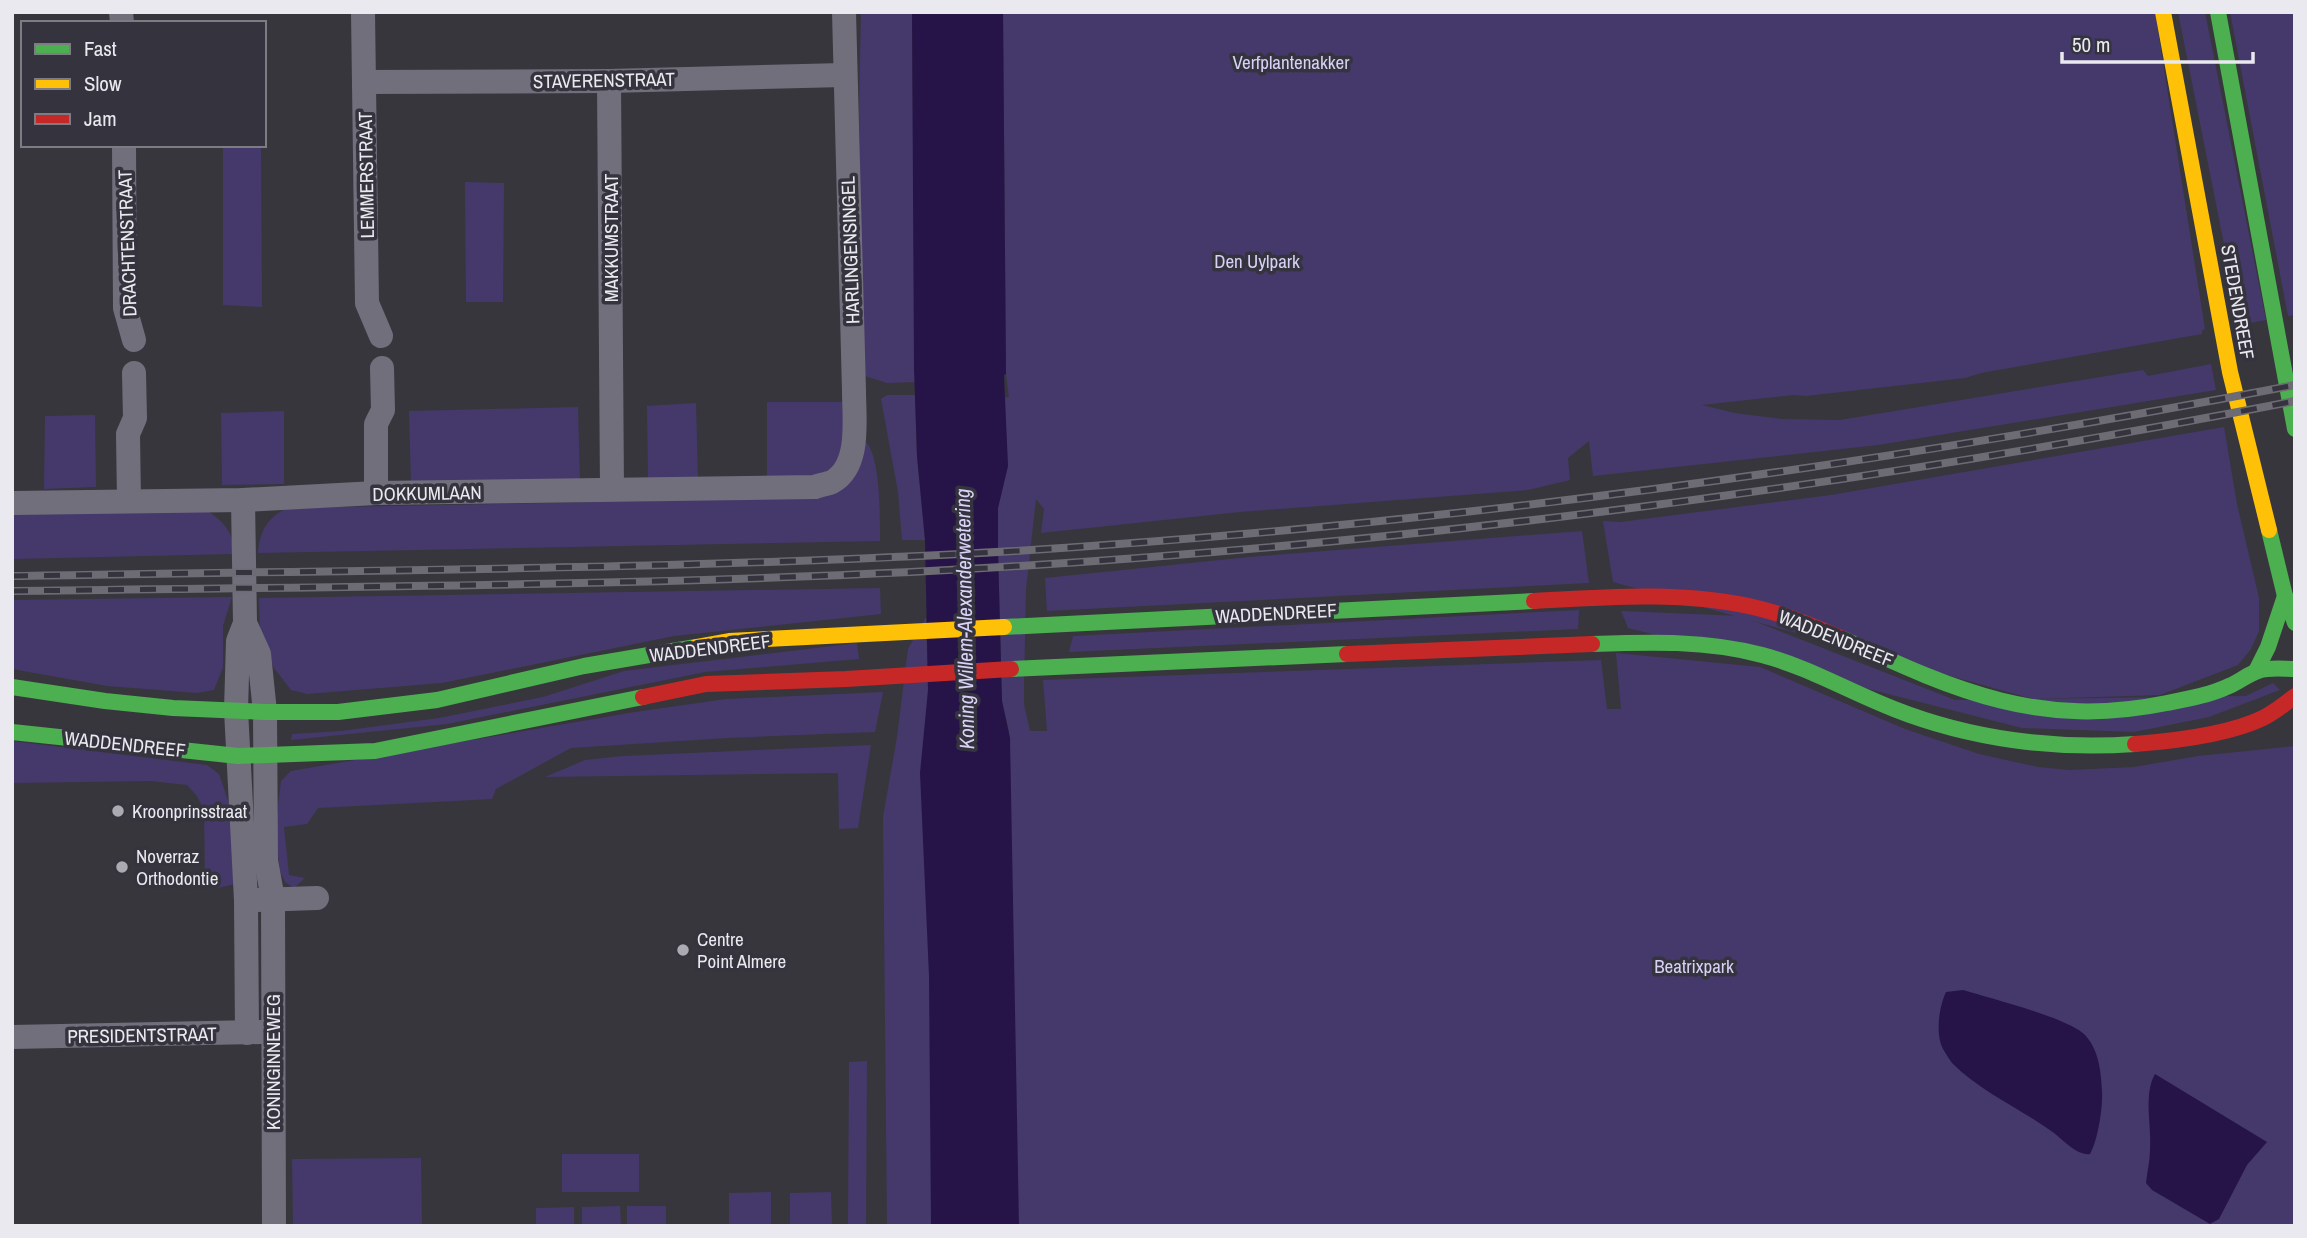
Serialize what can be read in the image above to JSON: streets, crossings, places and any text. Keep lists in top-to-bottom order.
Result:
{
  "streets": {
    "main road": ["STEDENDREEF", "WADDENDREEF"],
    "street": [
      "STAVERENSTRAAT",
      "LEMMERSTRAAT",
      "MAKKUMSTRAAT",
      "DRACHTENSTRAAT",
      "HARLINGENSINGEL",
      "DOKKUMLAAN",
      "PRESIDENTSTRAAT",
      "KONINGINNEWEG"
    ]
  },
  "crossings": [
    ["STAVERENSTRAAT", "LEMMERSTRAAT"],
    ["STAVERENSTRAAT", "MAKKUMSTRAAT"],
    ["STAVERENSTRAAT", "HARLINGENSINGEL"],
    ["MAKKUMSTRAAT", "DOKKUMLAAN"],
    ["HARLINGENSINGEL", "DOKKUMLAAN"],
    ["WADDENDREEF", "KONINGINNEWEG"],
    ["PRESIDENTSTRAAT", "KONINGINNEWEG"]
  ],
  "water": ["Koning Willem-Alexanderwetering"],
  "parks": ["Verfplantenakker", "Den Uylpark", "Beatrixpark"],
  "places": ["Kroonprinsstraat", "Noverraz Orthodontie", "Centre Point Almere"],
  "legend": ["Fast", "Slow", "Jam"],
  "scale_bar": "50 m"
}
